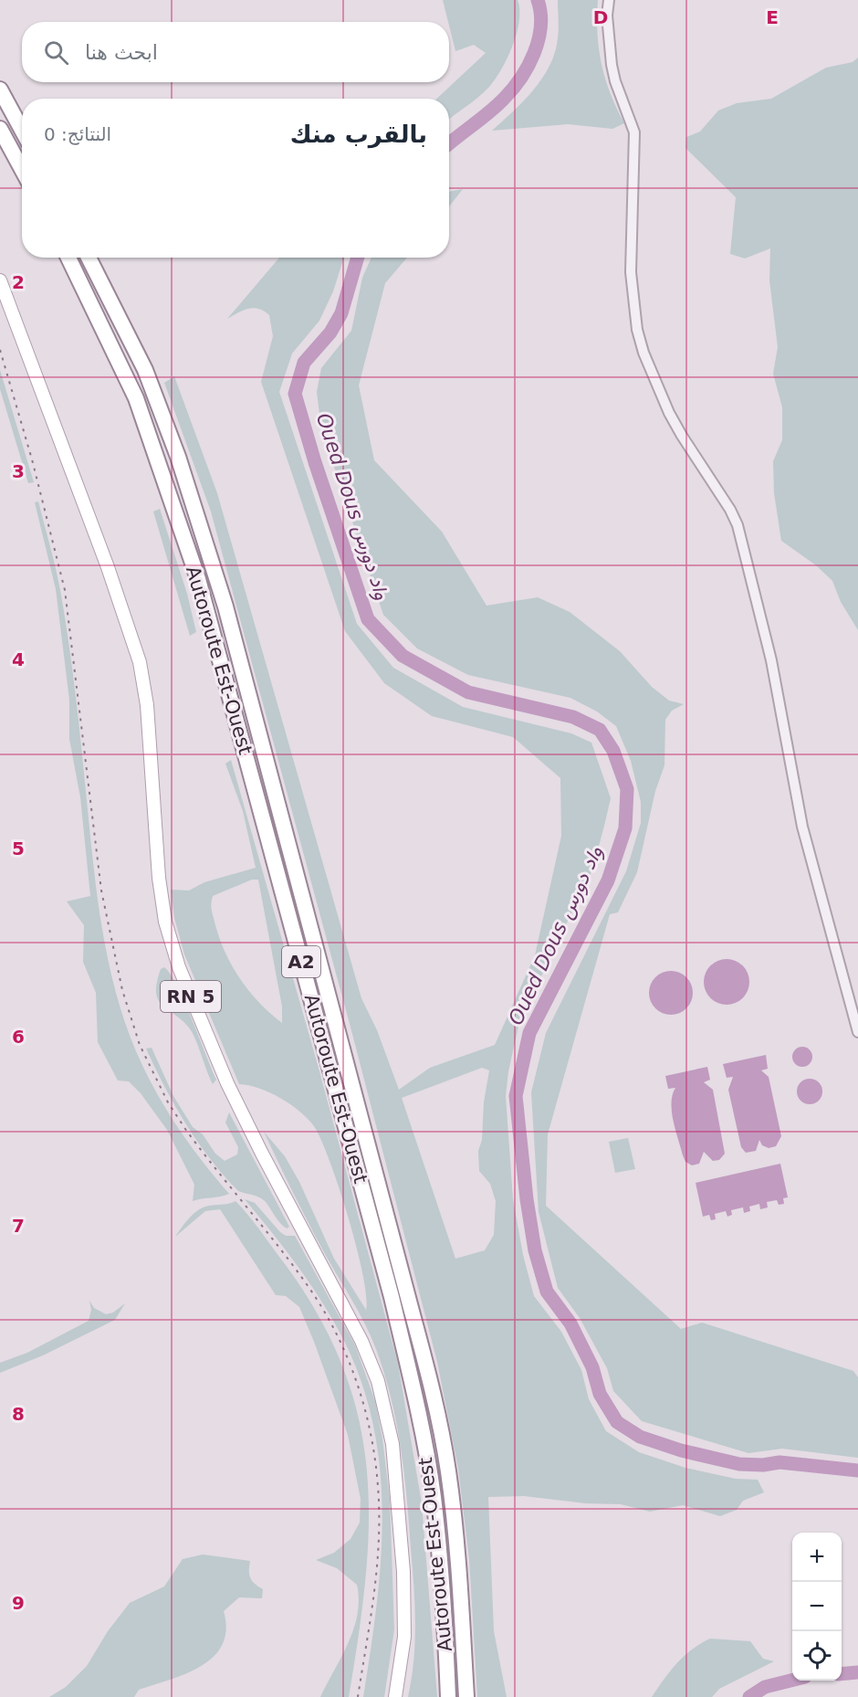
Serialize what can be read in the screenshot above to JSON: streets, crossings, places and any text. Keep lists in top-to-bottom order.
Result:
{
  "streets": {
    "highway": ["Autoroute Est-Ouest", "A2"],
    "main road": ["RN 5"]
  },
  "water": ["Oued Dous واد دورس"],
  "page": {
    "search": "ابحث هنا",
    "heading": ["بالقرب منك", "النتائج: 0"],
    "map_buttons": ["+", "−"]
  },
  "grid": {
    "columns": ["D", "E"],
    "rows": [
      "2",
      "3",
      "4",
      "5",
      "6",
      "7",
      "8",
      "9"
    ]
  }
}
